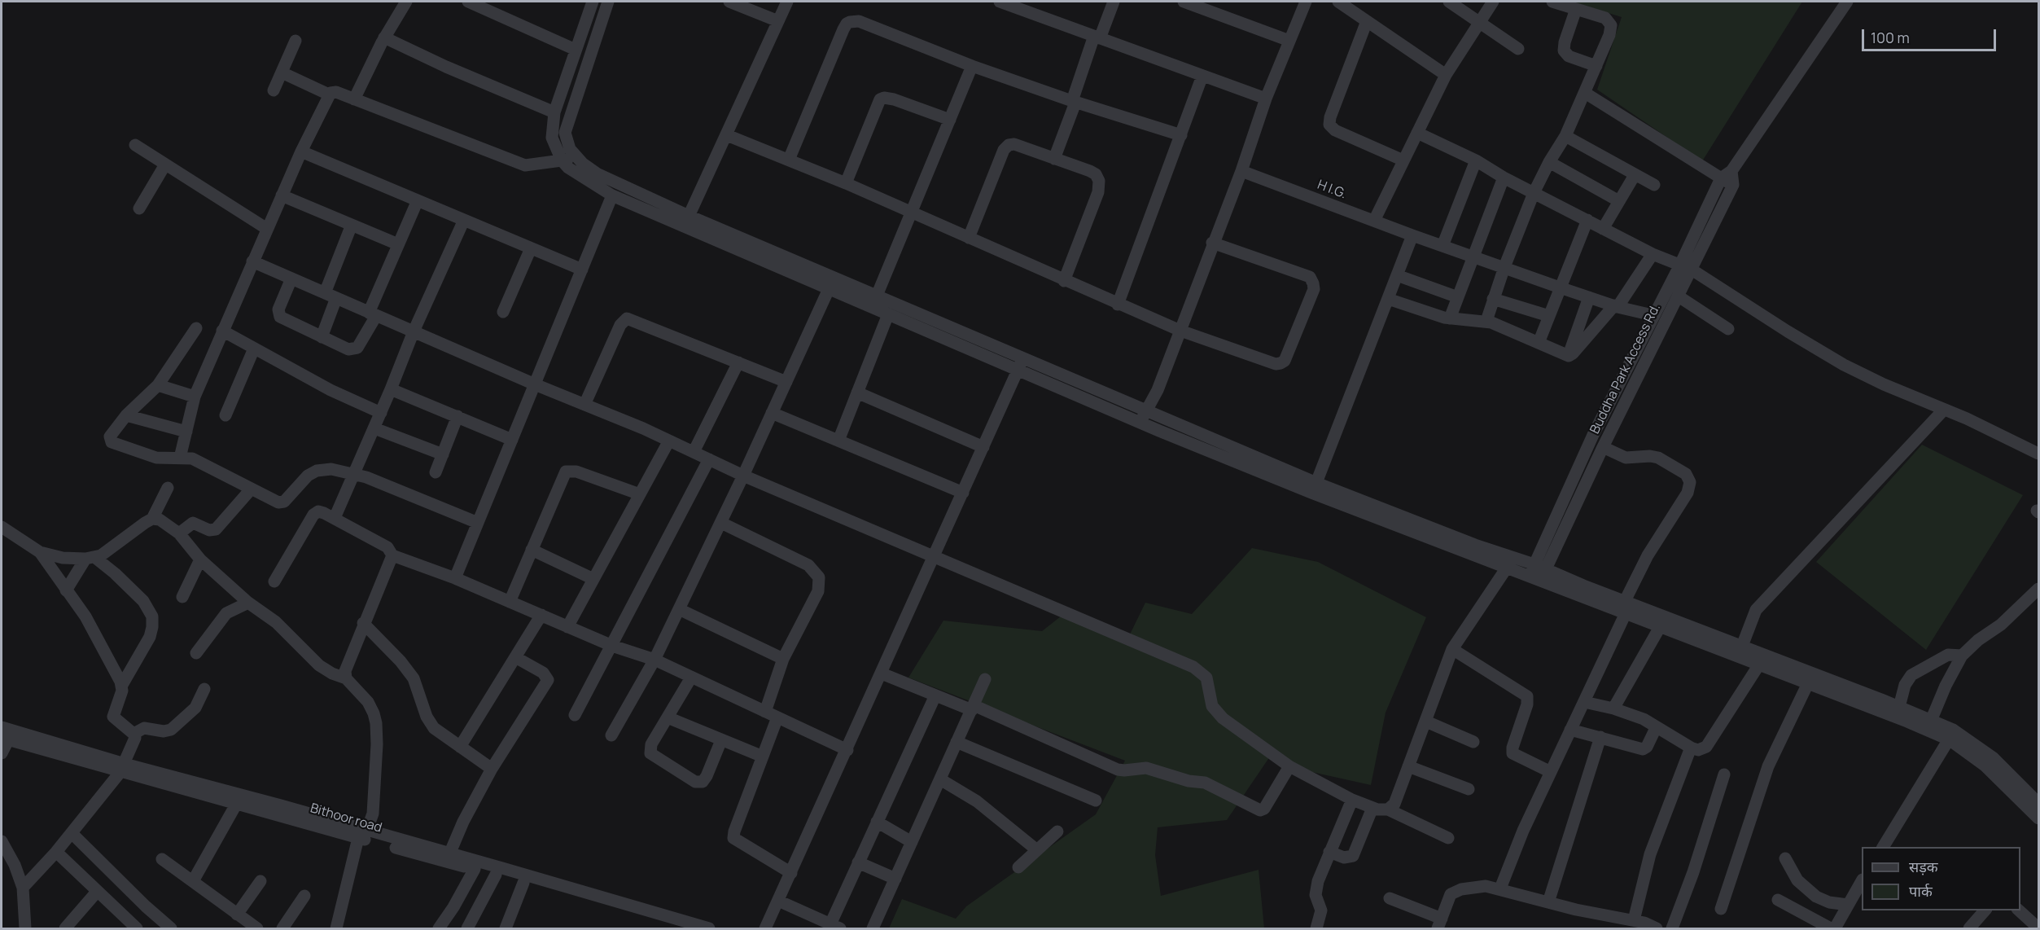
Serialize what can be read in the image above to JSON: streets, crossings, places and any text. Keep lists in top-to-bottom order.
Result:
{
  "streets": {
    "street": ["H I.G.", "Buddha Park Access Rd.", "Bithoor road"]
  },
  "crossings": [
    ["H I.G.", "Buddha Park Access Rd."]
  ],
  "legend": ["सड़क", "पार्क"],
  "scale_bar": "100 m"
}
